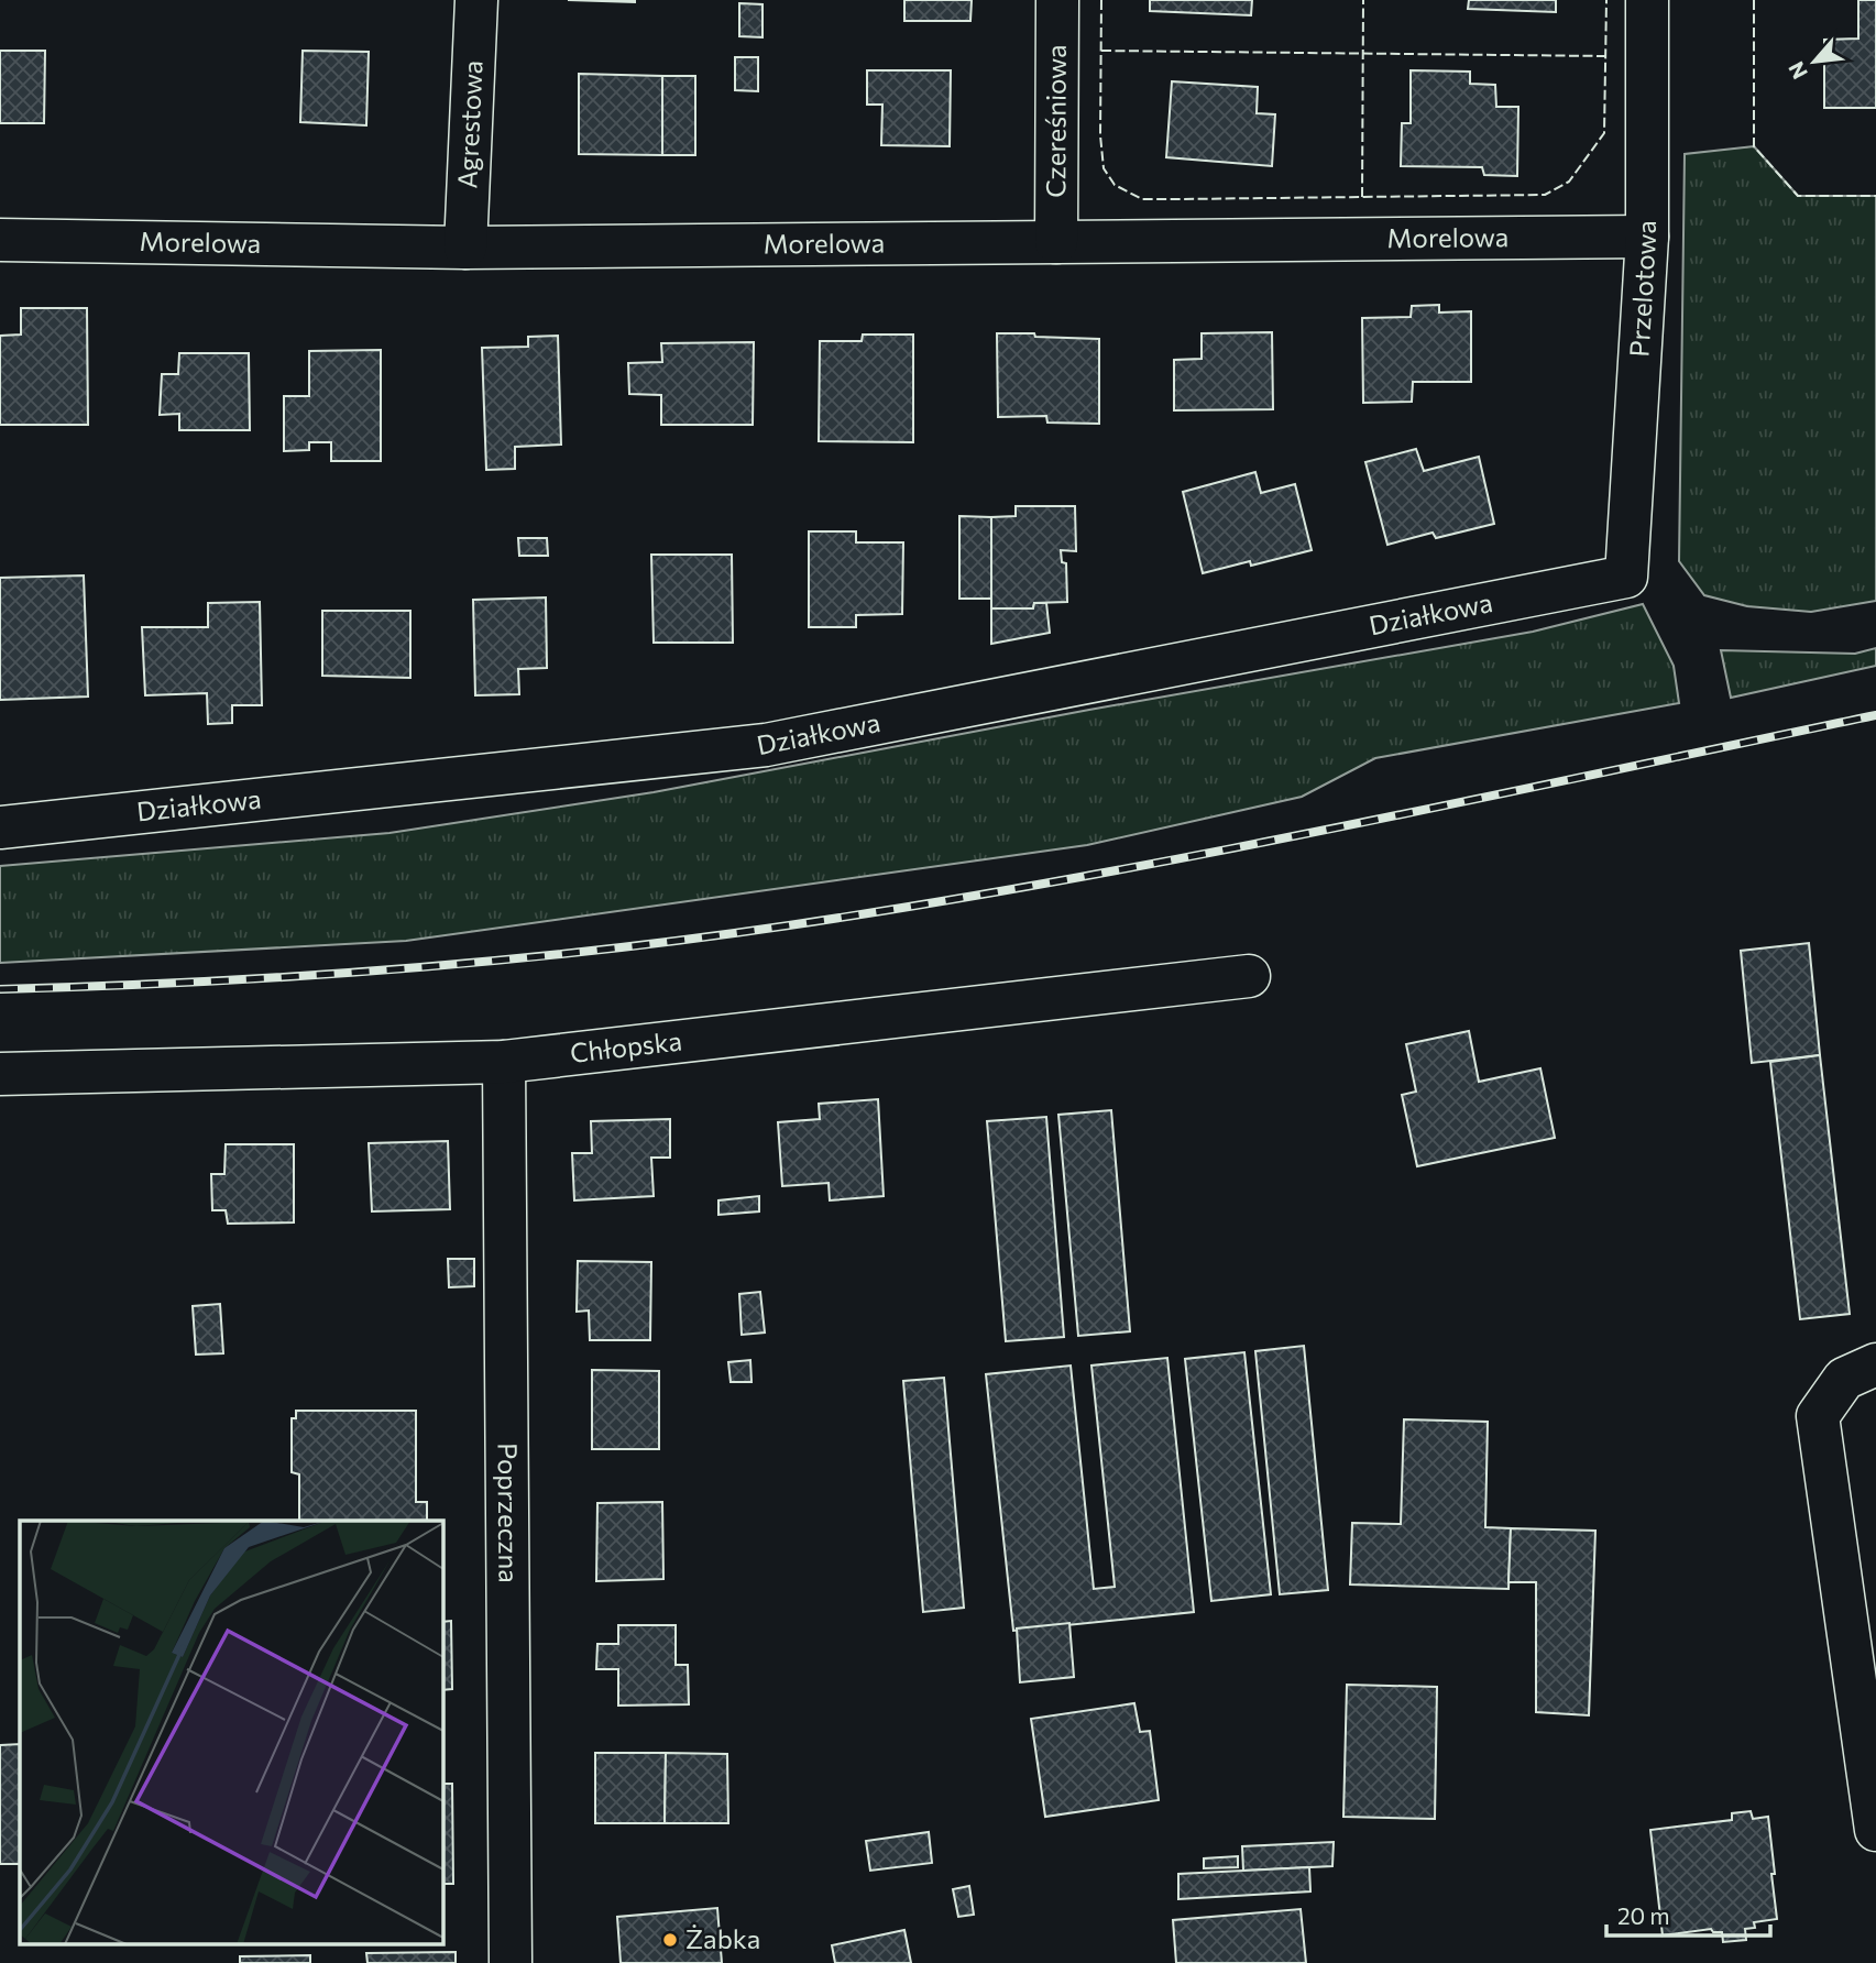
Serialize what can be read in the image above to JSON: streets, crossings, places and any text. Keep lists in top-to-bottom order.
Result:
{
  "streets": {
    "street": [
      "Czereśniowa",
      "Agrestowa",
      "Morelowa",
      "Przelotowa",
      "Działkowa",
      "Chłopska",
      "Poprzeczna"
    ]
  },
  "crossings": [
    ["Czereśniowa", "Morelowa"],
    ["Agrestowa", "Morelowa"],
    ["Morelowa", "Przelotowa"],
    ["Przelotowa", "Działkowa"],
    ["Chłopska", "Poprzeczna"]
  ],
  "places": ["Żabka"],
  "scale_bar": "20 m",
  "north": "bottom left"
}
